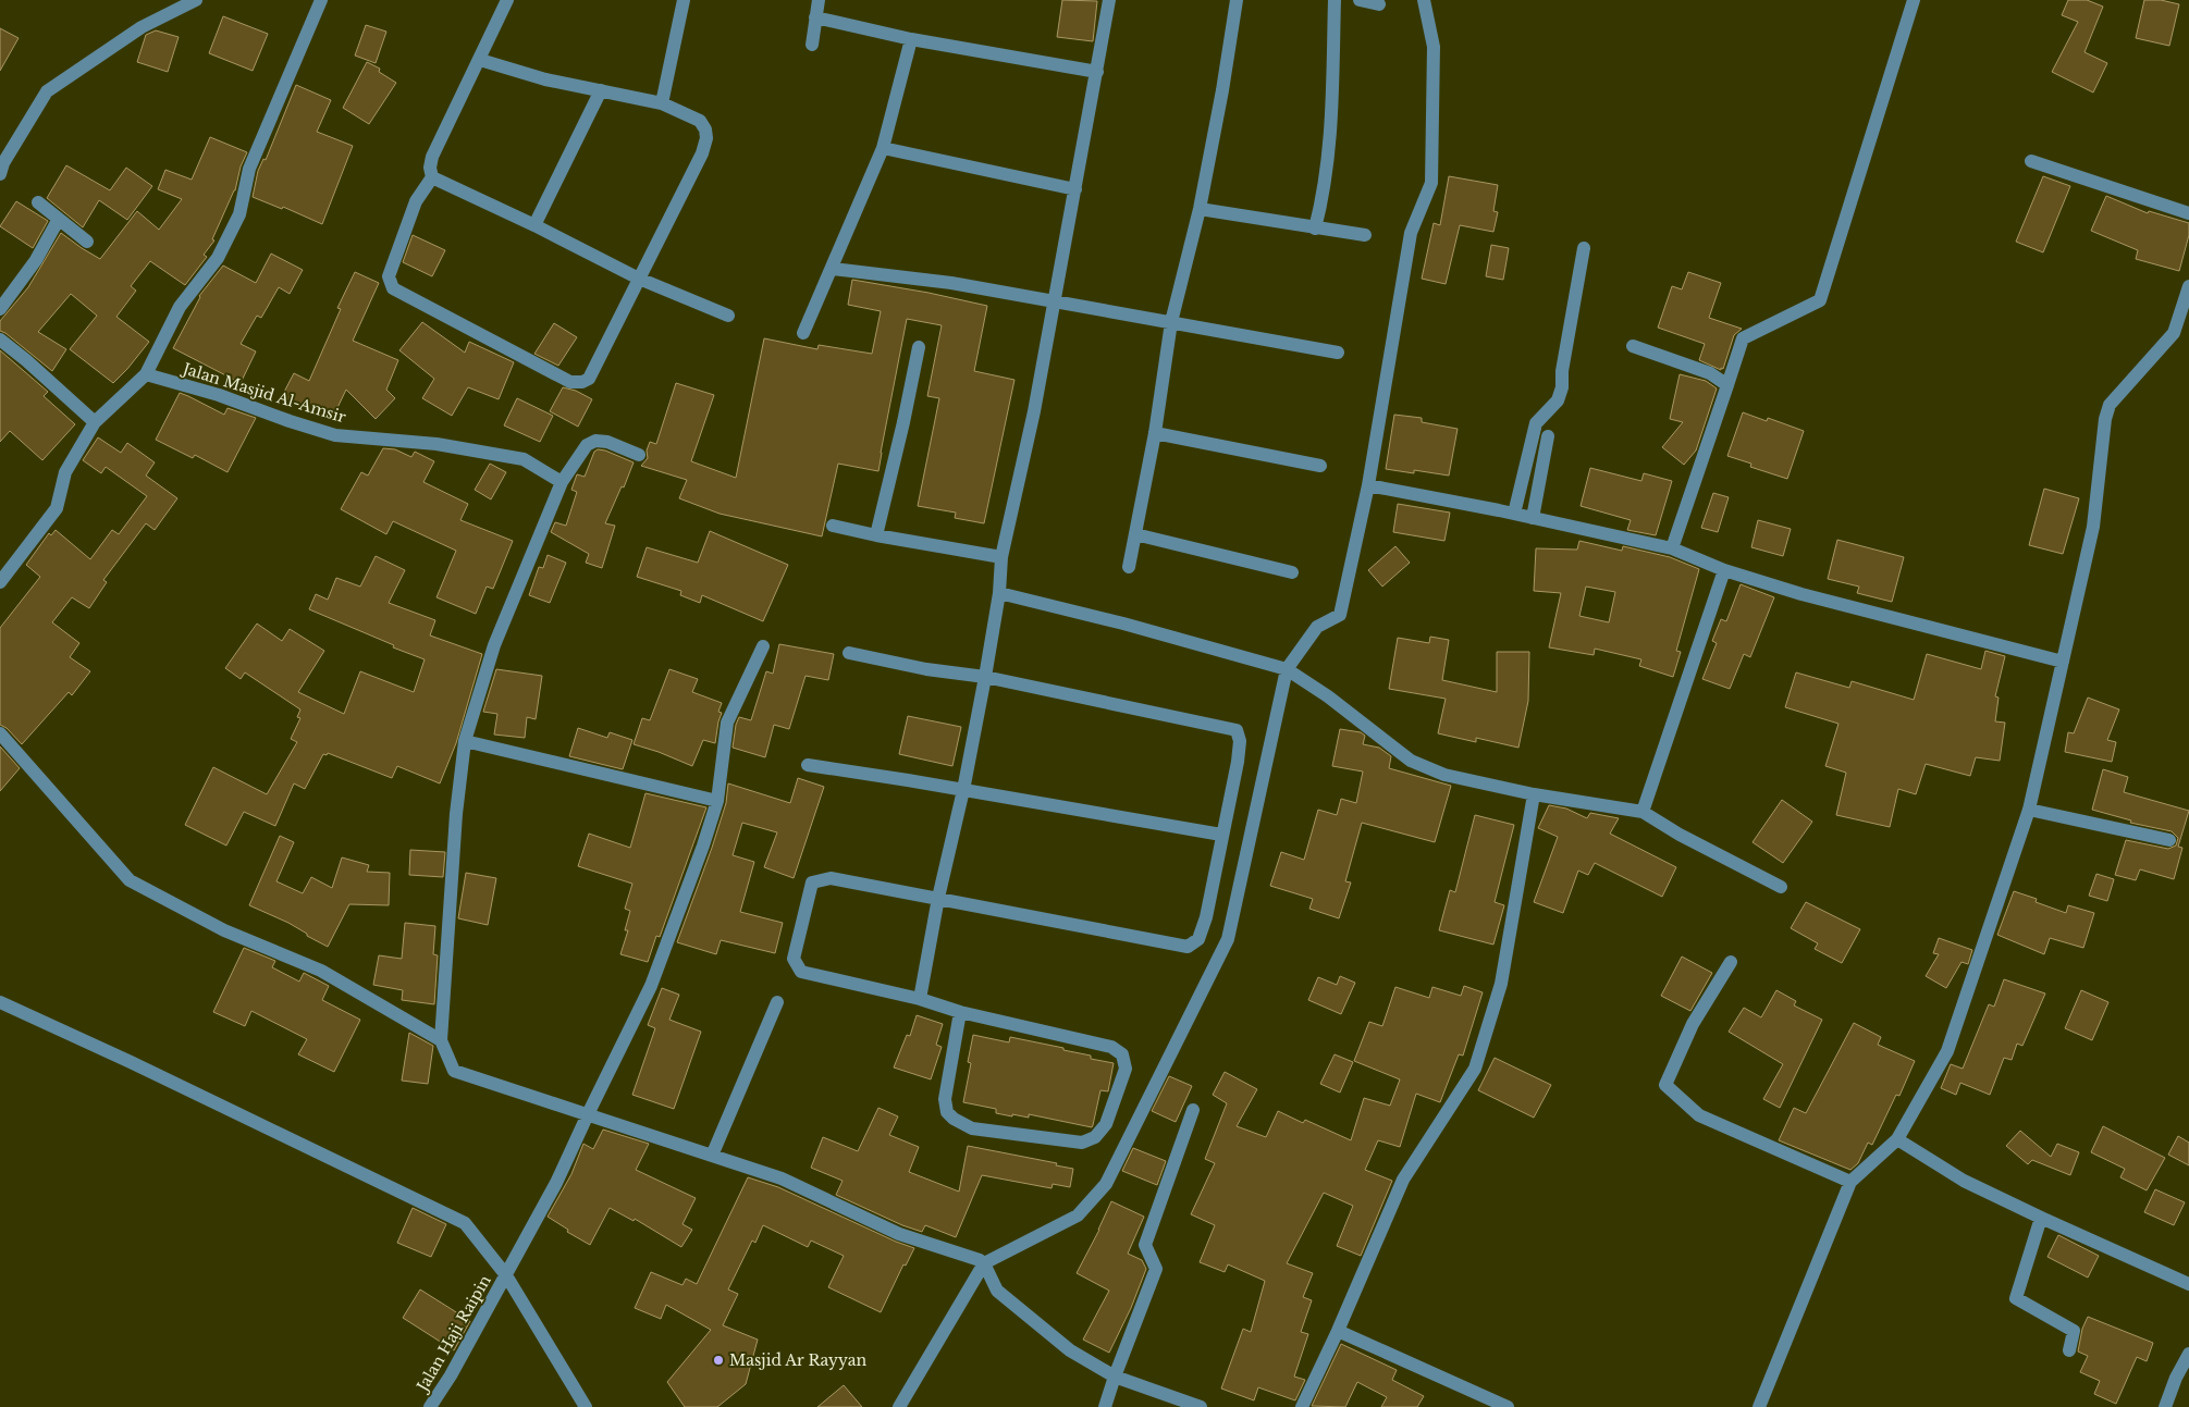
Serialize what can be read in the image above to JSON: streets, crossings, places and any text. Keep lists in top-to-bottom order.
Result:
{
  "streets": {
    "street": ["Jalan Masjid Al-Amsir", "Jalan Haji Raipin"]
  },
  "places": ["Masjid Ar Rayyan"]
}
